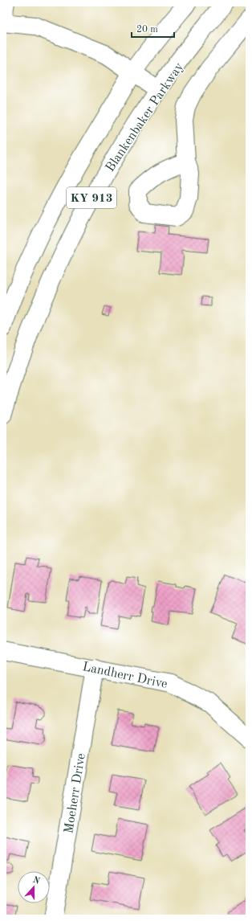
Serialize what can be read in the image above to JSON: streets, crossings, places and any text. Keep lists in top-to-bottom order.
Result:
{
  "streets": {
    "main road": [
      "Blankenbaker Parkway",
      "KY 913",
      "Landherr Drive",
      "Moeherr Drive"
    ]
  },
  "crossings": [
    ["Landherr Drive", "Moeherr Drive"]
  ],
  "scale_bar": "20 m",
  "north": "top"
}
